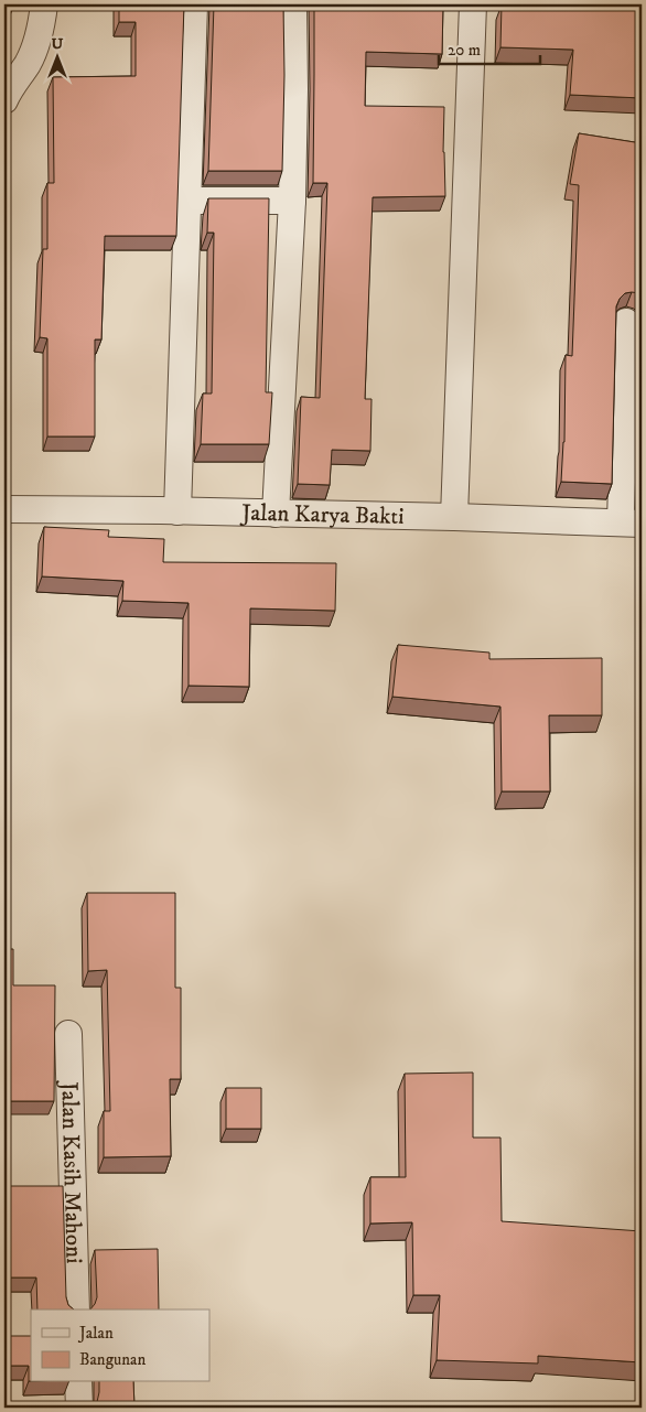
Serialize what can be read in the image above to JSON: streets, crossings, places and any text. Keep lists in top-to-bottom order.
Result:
{
  "streets": {
    "street": ["Jalan Karya Bakti", "Jalan Kasih Mahoni"]
  },
  "legend": ["Jalan", "Bangunan"],
  "scale_bar": "20 m",
  "north": "top"
}
